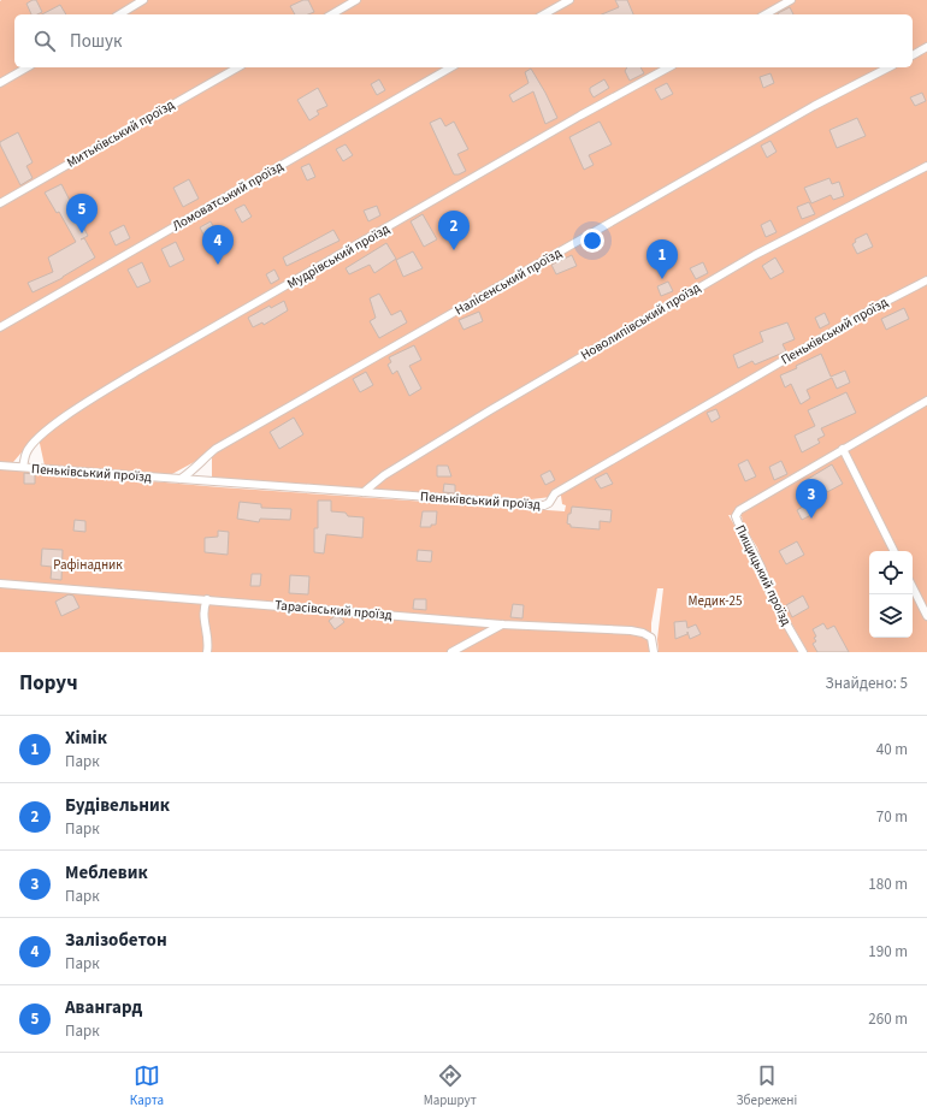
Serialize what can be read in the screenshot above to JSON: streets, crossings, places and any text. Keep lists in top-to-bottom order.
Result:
{
  "streets": {
    "lane": [
      "Митьківський проїзд",
      "Ломоватський проїзд",
      "Мудрівський проїзд",
      "Налісенський проїзд",
      "Новолипівський проїзд",
      "Пеньківський проїзд",
      "Пищицький проїзд",
      "Тарасівський проїзд"
    ]
  },
  "crossings": [
    ["Мудрівський проїзд", "Пеньківський проїзд"],
    ["Налісенський проїзд", "Пеньківський проїзд"],
    ["Новолипівський проїзд", "Пеньківський проїзд"]
  ],
  "parks": ["Рафінадник", "Медик-25"],
  "page": {
    "search": "Пошук",
    "pins": [
      "5",
      "2",
      "4",
      "1",
      "3"
    ],
    "heading": ["Поруч", "Знайдено: 5"],
    "list": [
      {
        "mark": "1",
        "name": "Хімік",
        "note": "Парк",
        "value": "40 m"
      },
      {
        "mark": "2",
        "name": "Будівельник",
        "note": "Парк",
        "value": "70 m"
      },
      {
        "mark": "3",
        "name": "Меблевик",
        "note": "Парк",
        "value": "180 m"
      },
      {
        "mark": "4",
        "name": "Залізобетон",
        "note": "Парк",
        "value": "190 m"
      },
      {
        "mark": "5",
        "name": "Авангард",
        "note": "Парк",
        "value": "260 m"
      }
    ],
    "nav": ["Карта", "Маршрут", "Збережені"]
  }
}
